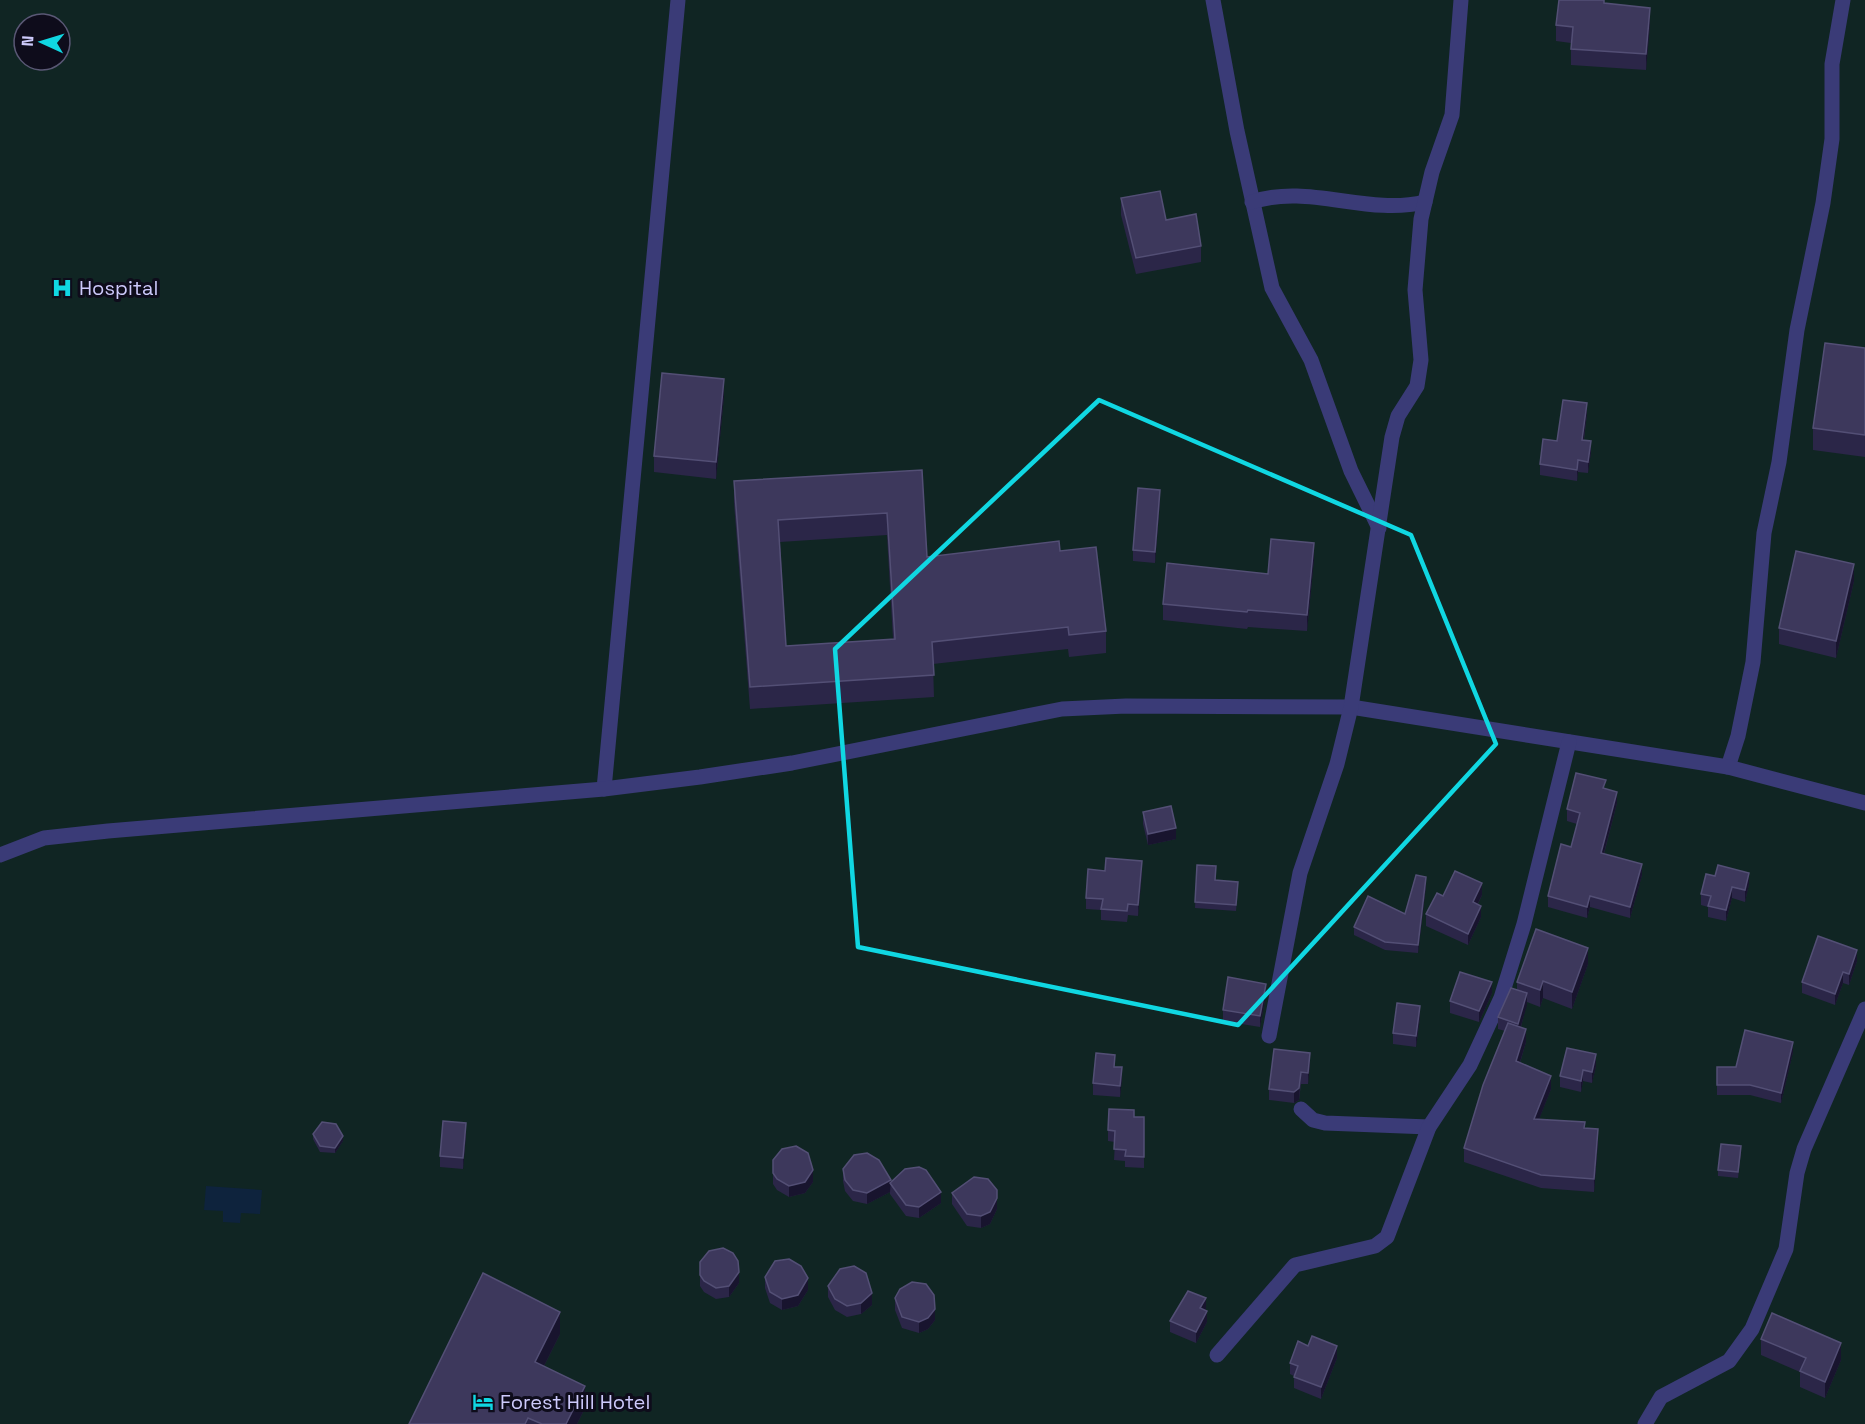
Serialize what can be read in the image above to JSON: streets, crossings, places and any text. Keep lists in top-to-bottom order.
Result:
{
  "places": {
    "hospital": ["Hospital"],
    "hotel": ["Forest Hill Hotel"]
  },
  "north": "left"
}
